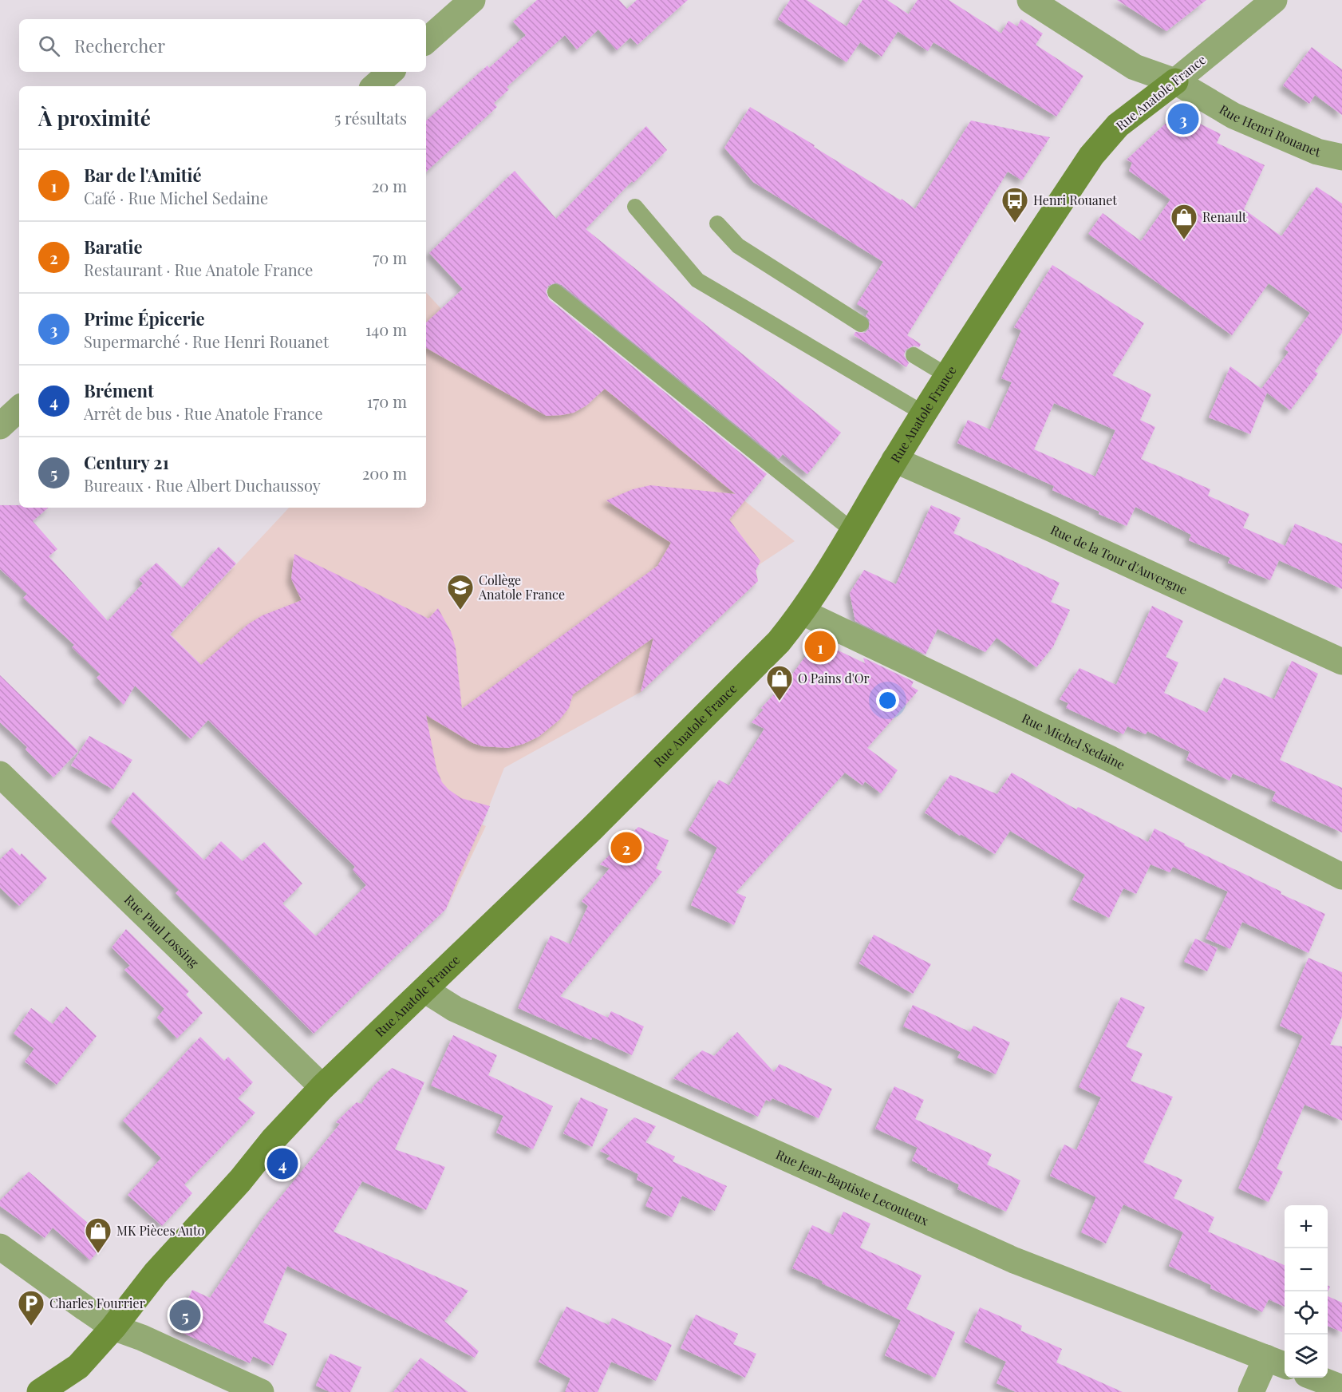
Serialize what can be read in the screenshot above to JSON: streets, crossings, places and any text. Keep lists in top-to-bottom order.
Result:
{
  "streets": {
    "main road": ["Rue Anatole France"],
    "street": [
      "Rue Henri Rouanet",
      "Rue de la Tour d'Auvergne",
      "Rue Michel Sedaine",
      "Rue Paul Lossing",
      "Rue Jean-Baptiste Lecouteux"
    ]
  },
  "crossings": [
    ["Rue Anatole France", "Rue Henri Rouanet"],
    ["Rue Anatole France", "Rue de la Tour d'Auvergne"],
    ["Rue Anatole France", "Rue Michel Sedaine"],
    ["Rue Anatole France", "Rue Paul Lossing"],
    ["Rue Anatole France", "Rue Jean-Baptiste Lecouteux"]
  ],
  "places": {
    "bus stop": ["Henri Rouanet"],
    "shop": ["Renault", "O Pains d'Or", "MK Pièces Auto"],
    "school or university": ["Collège Anatole France"],
    "parking": ["Charles Fourrier"]
  },
  "page": {
    "search": "Rechercher",
    "heading": ["À proximité", "5 résultats"],
    "pins": [
      "3",
      "1",
      "2",
      "4",
      "5"
    ],
    "list": [
      {
        "mark": "1",
        "name": "Bar de l'Amitié",
        "note": "Café · Rue Michel Sedaine",
        "value": "20 m"
      },
      {
        "mark": "2",
        "name": "Baratie",
        "note": "Restaurant · Rue Anatole France",
        "value": "70 m"
      },
      {
        "mark": "3",
        "name": "Prime Épicerie",
        "note": "Supermarché · Rue Henri Rouanet",
        "value": "140 m"
      },
      {
        "mark": "4",
        "name": "Brément",
        "note": "Arrêt de bus · Rue Anatole France",
        "value": "170 m"
      },
      {
        "mark": "5",
        "name": "Century 21",
        "note": "Bureaux · Rue Albert Duchaussoy",
        "value": "200 m"
      }
    ],
    "map_buttons": ["+", "−"]
  }
}
